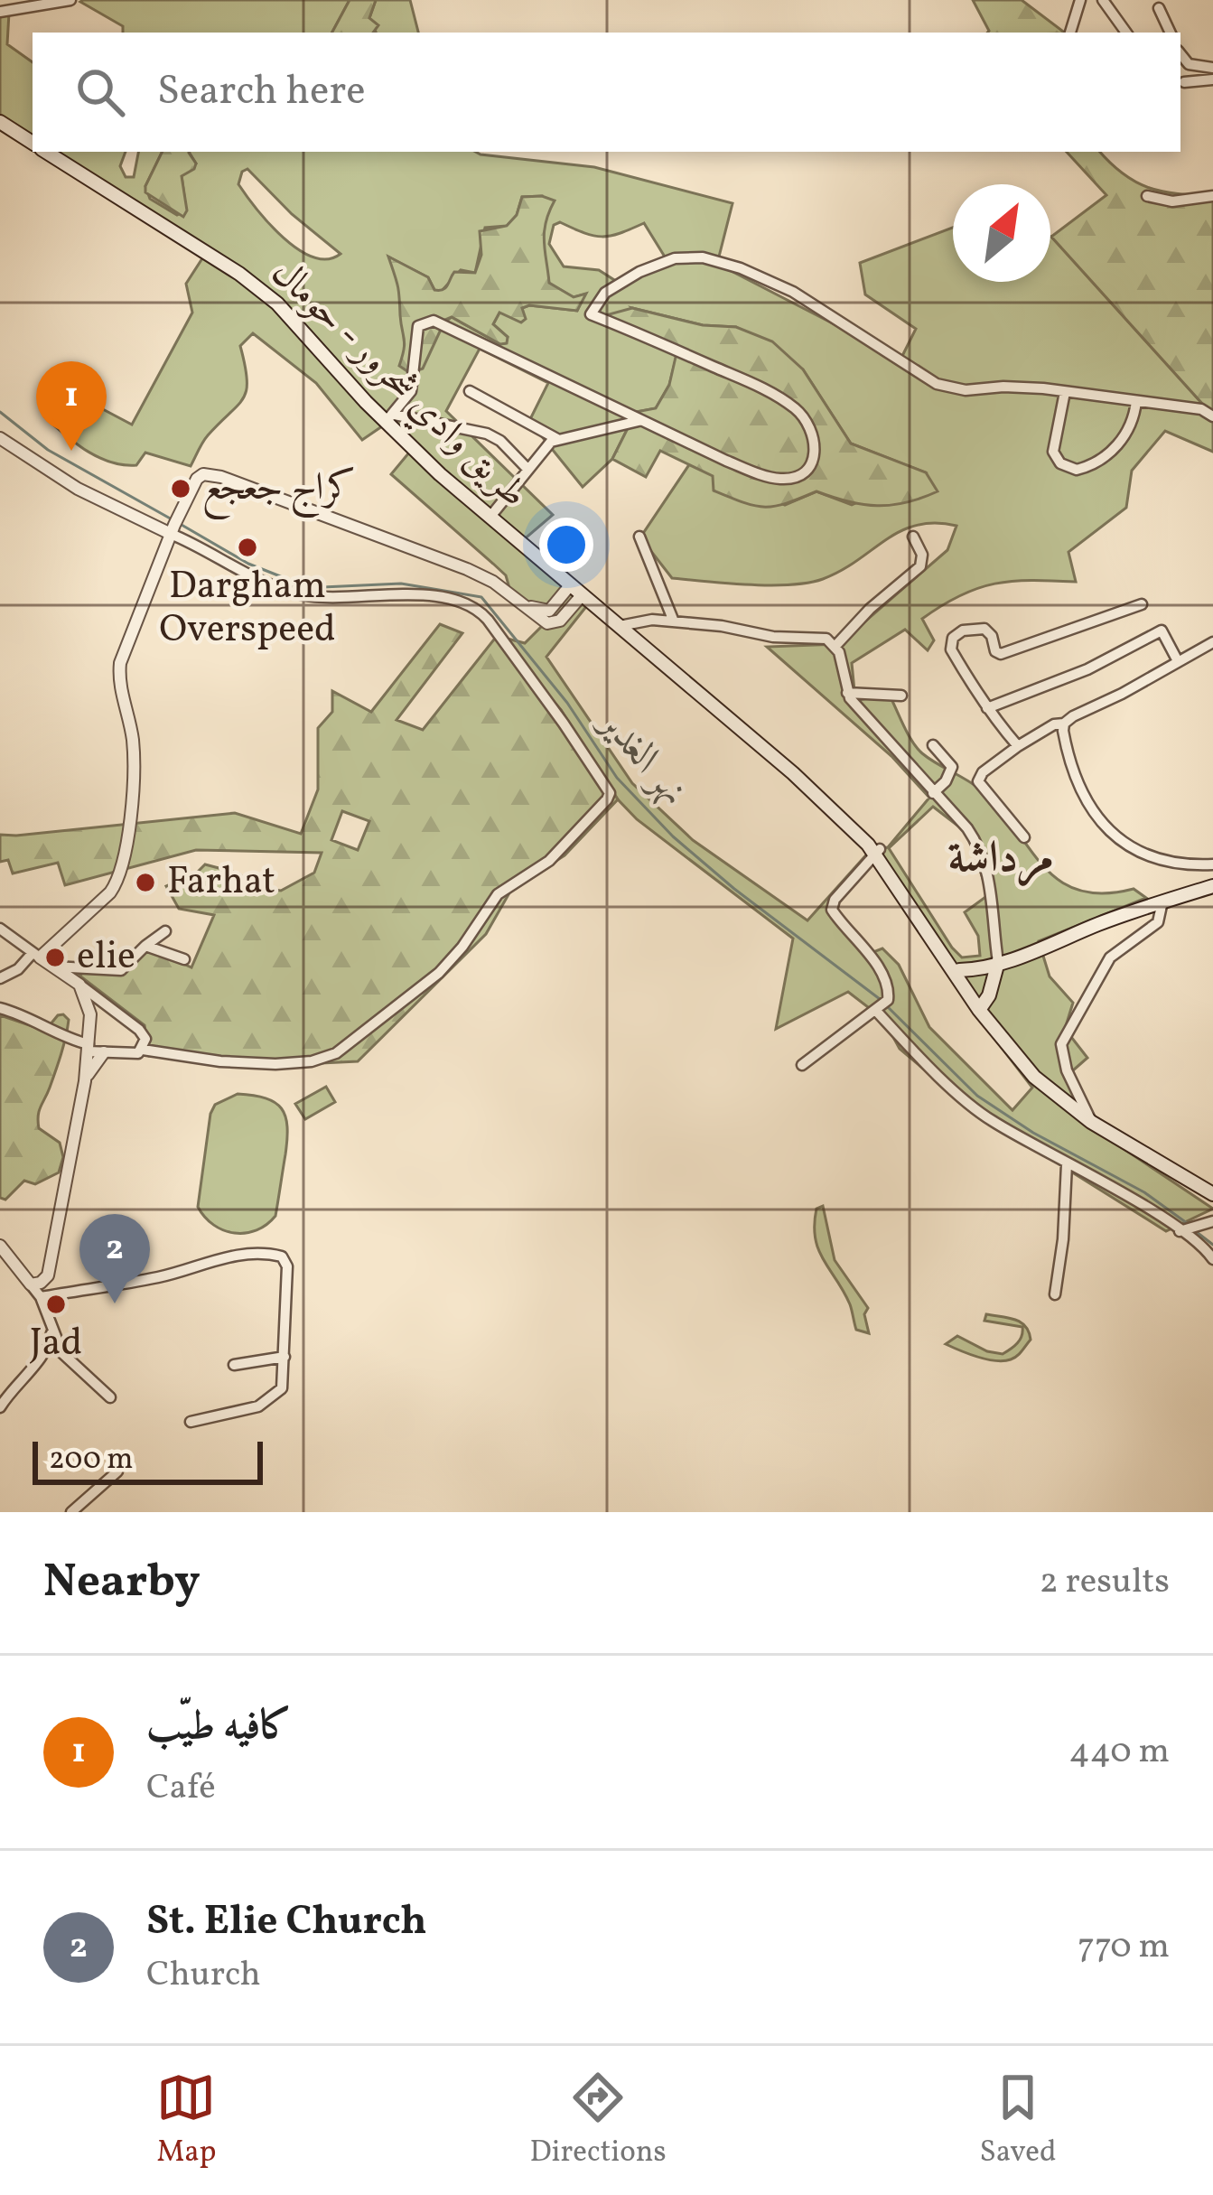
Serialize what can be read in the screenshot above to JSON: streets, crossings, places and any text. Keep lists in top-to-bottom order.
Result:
{
  "streets": {
    "main road": ["طريق وادي شحرور - حومال"]
  },
  "districts": ["مرداشة"],
  "water": ["نهر الغدير"],
  "places": [
    "كراج جعجع",
    "Dargham Overspeed",
    "Farhat",
    "elie",
    "Jad"
  ],
  "scale_bar": "200 m",
  "north": "top right",
  "page": {
    "search": "Search here",
    "pins": ["1", "2"],
    "scale": "200 m",
    "heading": ["Nearby", "2 results"],
    "list": [
      {
        "mark": "1",
        "name": "كافيه طيّب",
        "note": "Café",
        "value": "440 m"
      },
      {
        "mark": "2",
        "name": "St. Elie Church",
        "note": "Church",
        "value": "770 m"
      }
    ],
    "nav": ["Map", "Directions", "Saved"]
  }
}
